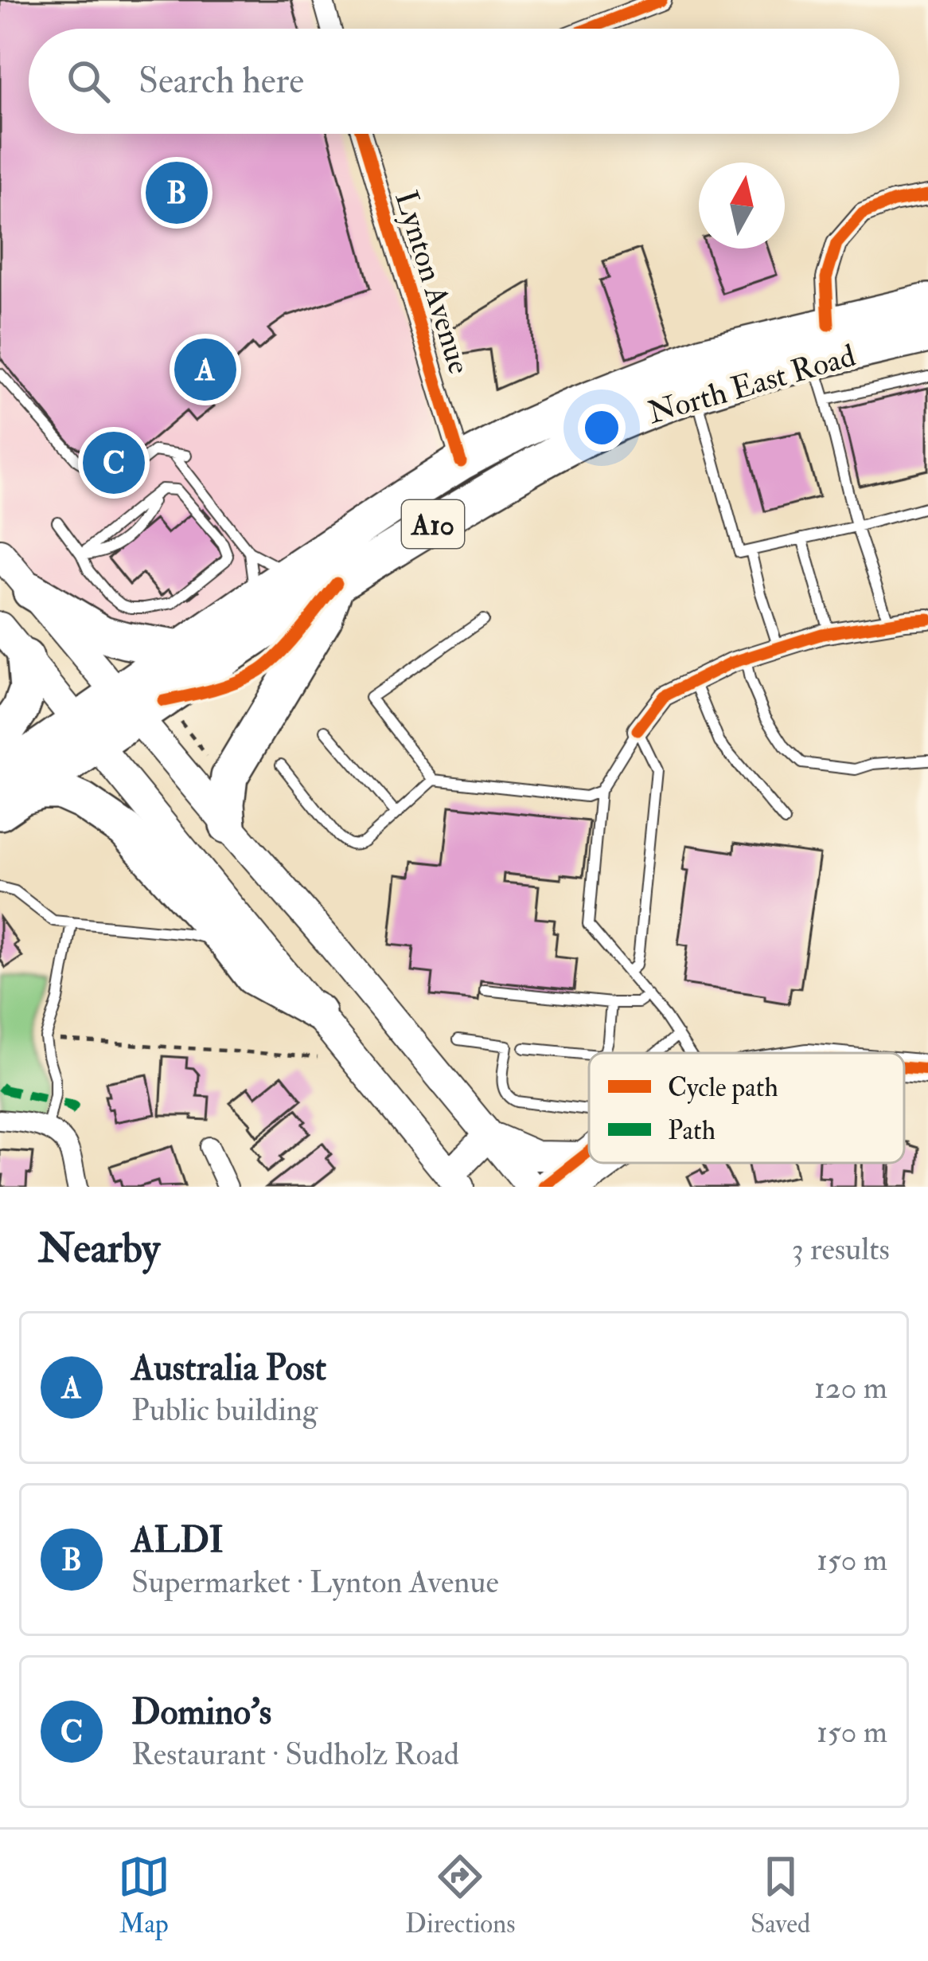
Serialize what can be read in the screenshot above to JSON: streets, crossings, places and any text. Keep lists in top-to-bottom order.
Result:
{
  "streets": {
    "highway": ["North East Road", "A10"],
    "street": ["Lynton Avenue"]
  },
  "crossings": [
    ["Lynton Avenue", "North East Road"]
  ],
  "legend": ["Cycle path", "Path"],
  "north": "top",
  "page": {
    "search": "Search here",
    "pins": ["B", "A", "C"],
    "heading": ["Nearby", "3 results"],
    "list": [
      {
        "mark": "A",
        "name": "Australia Post",
        "note": "Public building",
        "value": "120 m"
      },
      {
        "mark": "B",
        "name": "ALDI",
        "note": "Supermarket · Lynton Avenue",
        "value": "150 m"
      },
      {
        "mark": "C",
        "name": "Domino's",
        "note": "Restaurant · Sudholz Road",
        "value": "150 m"
      }
    ],
    "nav": ["Map", "Directions", "Saved"]
  }
}
